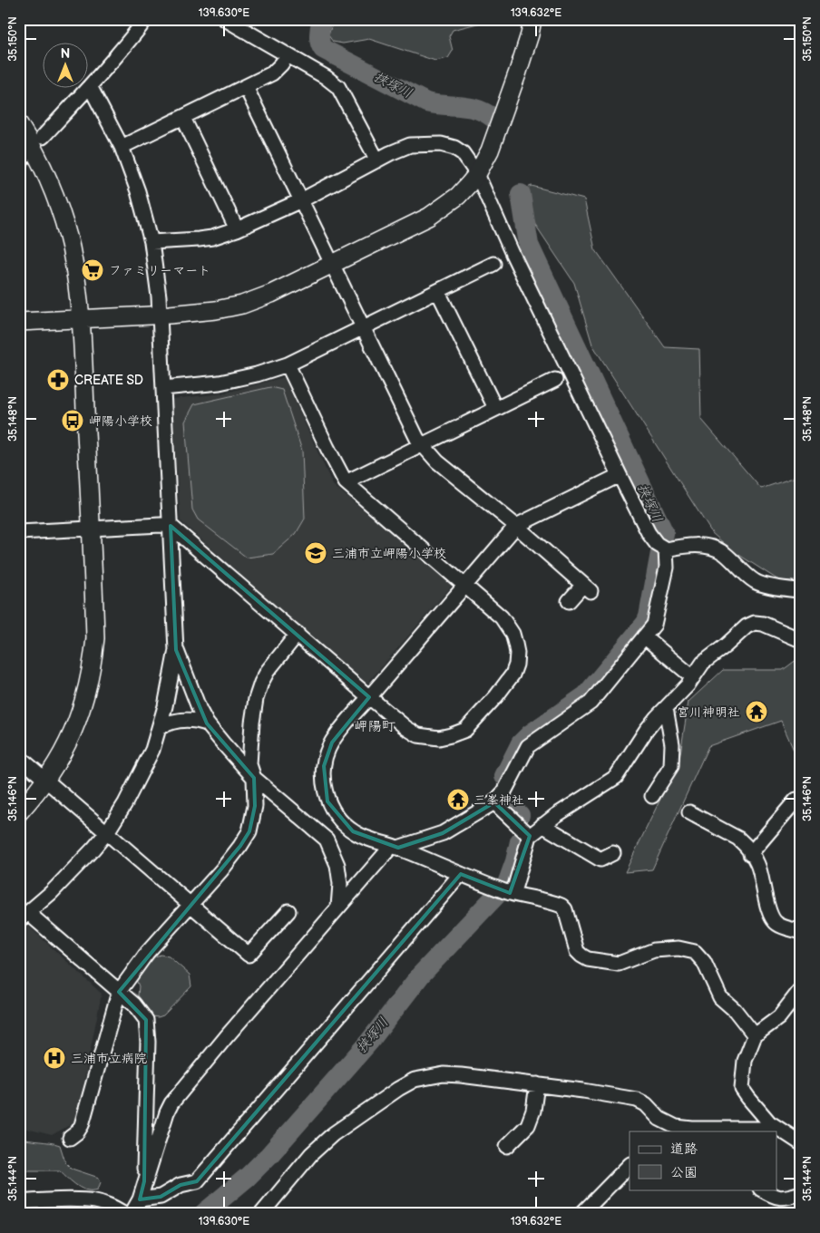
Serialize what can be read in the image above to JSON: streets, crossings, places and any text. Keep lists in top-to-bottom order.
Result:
{
  "districts": ["岬陽町"],
  "water": ["挟塚川"],
  "places": {
    "supermarket": ["ファミリーマート"],
    "pharmacy": ["CREATE SD"],
    "bus stop": ["岬陽小学校"],
    "school or university": ["三浦市立岬陽小学校"],
    "temple": ["宮川神明社", "三峯神社"],
    "hospital": ["三浦市立病院"]
  },
  "legend": ["道路", "公園"],
  "north": "top",
  "coordinates": [
    "139.630°E",
    "139.632°E",
    "35.150°N",
    "35.148°N",
    "35.146°N",
    "35.144°N"
  ]
}
